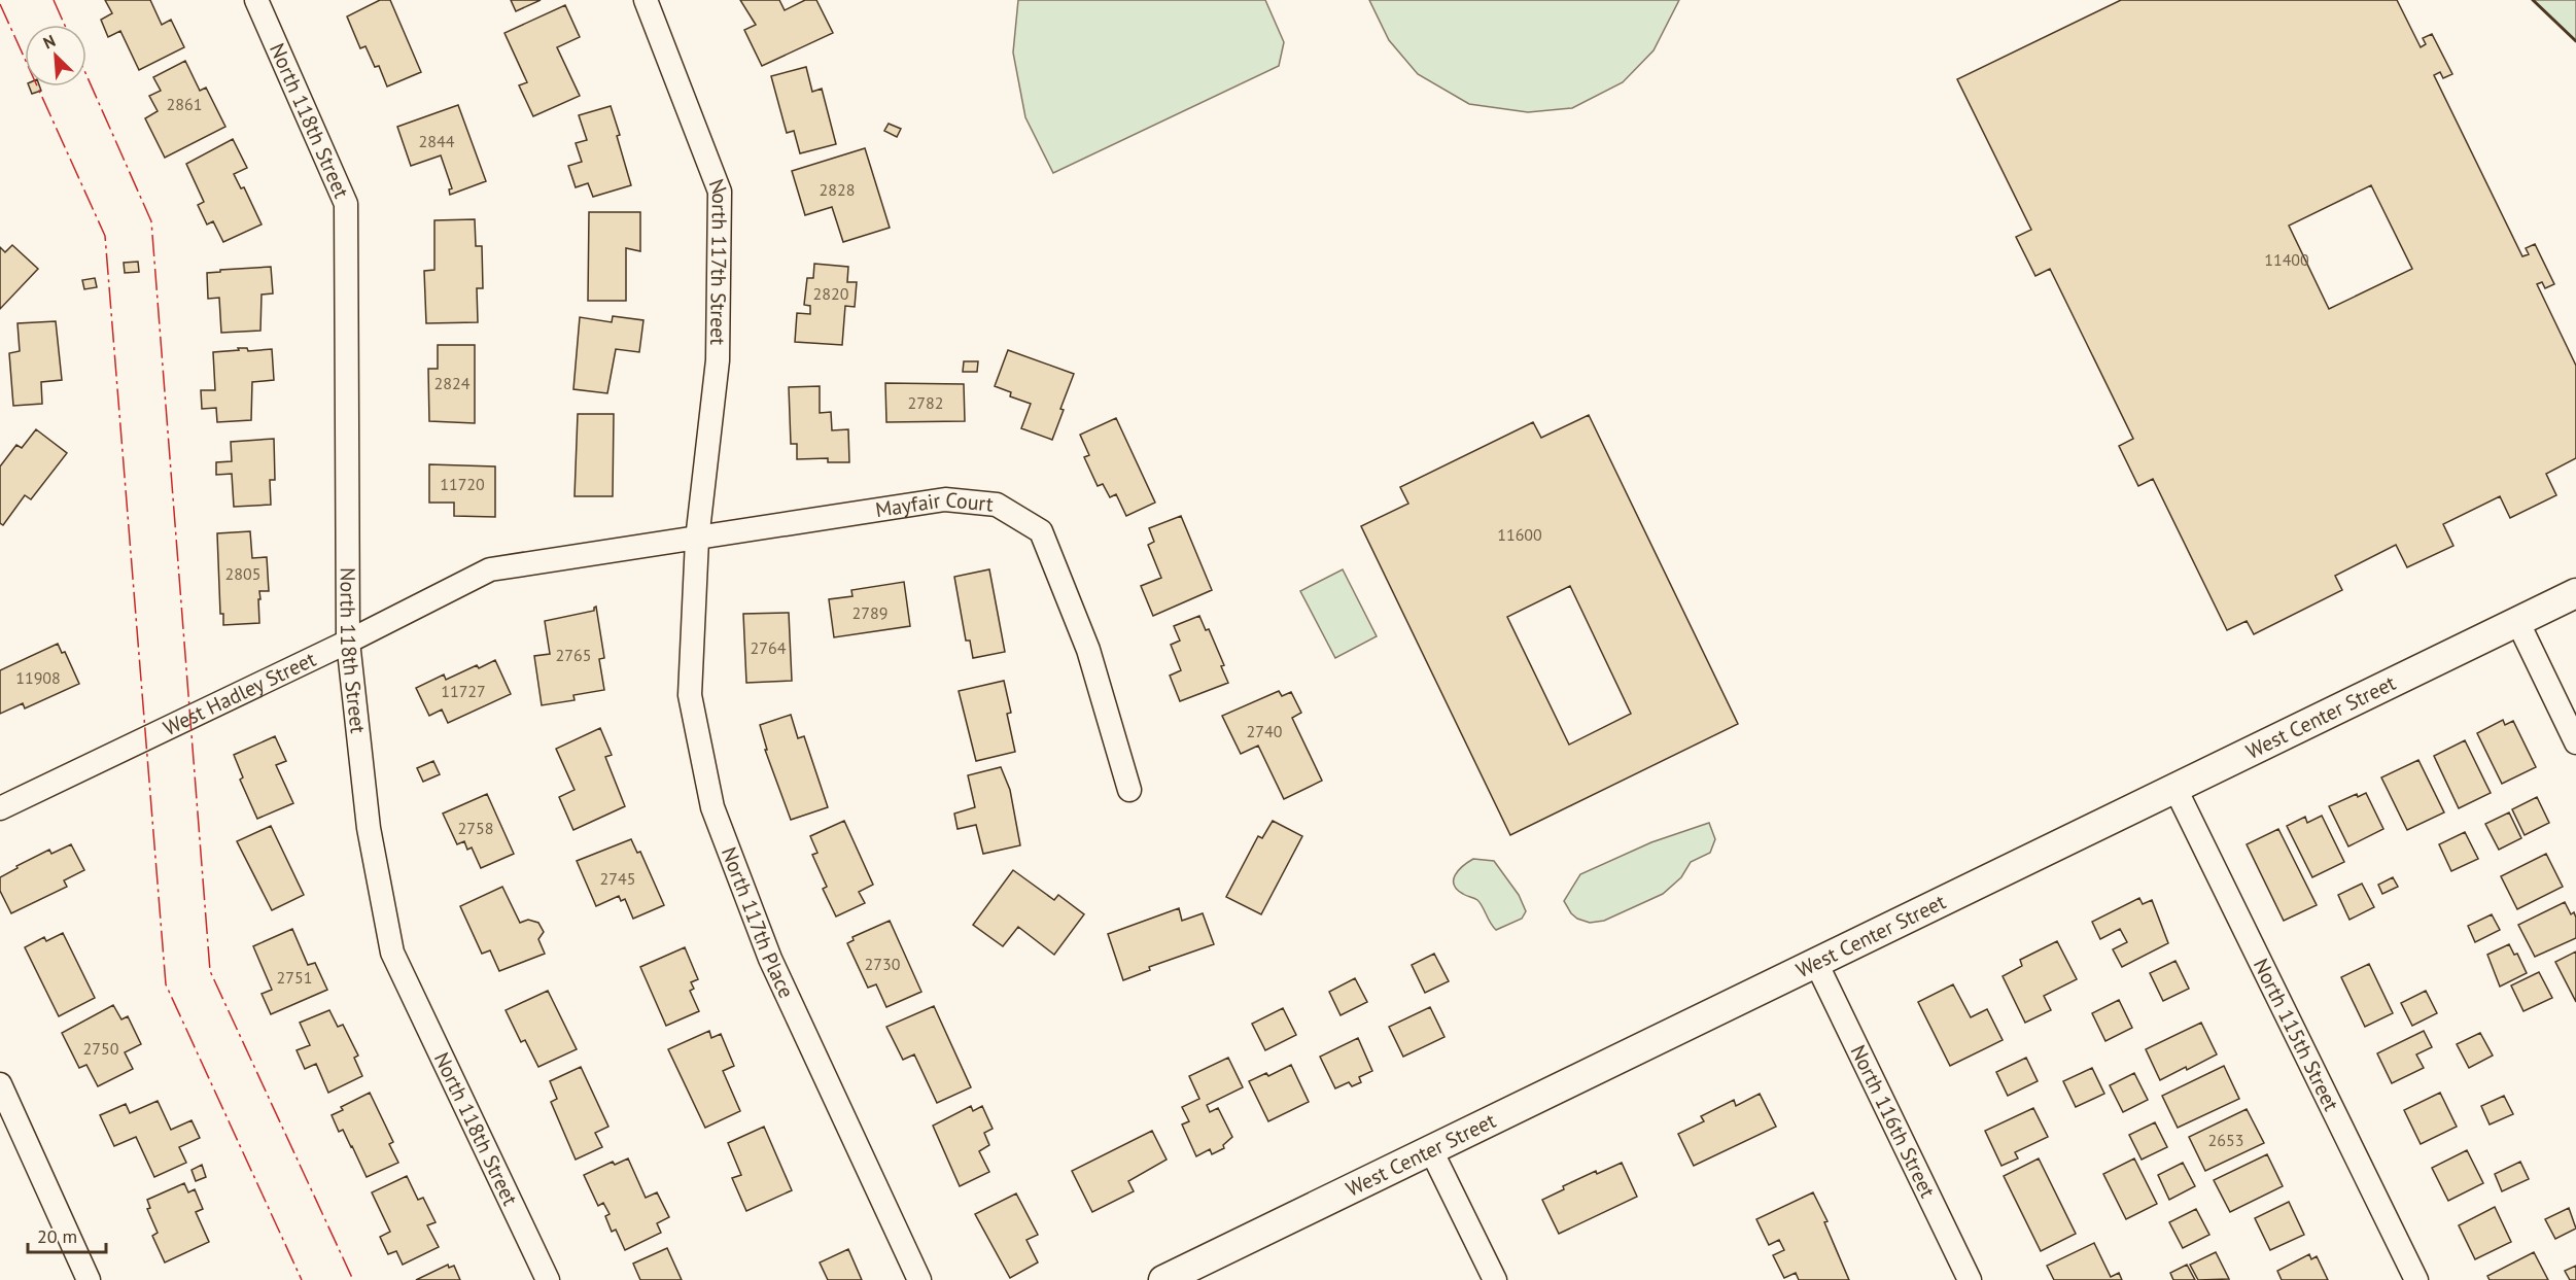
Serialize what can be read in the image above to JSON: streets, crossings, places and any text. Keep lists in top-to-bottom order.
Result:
{
  "streets": {
    "street": [
      "North 118th Street",
      "North 117th Street",
      "Mayfair Court",
      "West Hadley Street",
      "West Center Street",
      "North 117th Place",
      "North 115th Street",
      "North 116th Street"
    ]
  },
  "crossings": [
    ["North 118th Street", "West Hadley Street"],
    ["North 117th Street", "Mayfair Court"],
    ["North 117th Street", "West Hadley Street"],
    ["North 117th Street", "North 117th Place"],
    ["Mayfair Court", "West Hadley Street"],
    ["Mayfair Court", "North 117th Place"],
    ["West Hadley Street", "North 117th Place"],
    ["West Center Street", "North 115th Street"],
    ["West Center Street", "North 116th Street"]
  ],
  "house_numbers": [
    "2861",
    "2844",
    "2828",
    "11400",
    "2820",
    "2824",
    "2782",
    "11720",
    "11600",
    "2805",
    "2789",
    "2764",
    "2765",
    "11908",
    "11727",
    "2740",
    "2758",
    "2745",
    "2730",
    "2751",
    "2750",
    "2653"
  ],
  "scale_bar": "20 m",
  "north": "top left"
}
